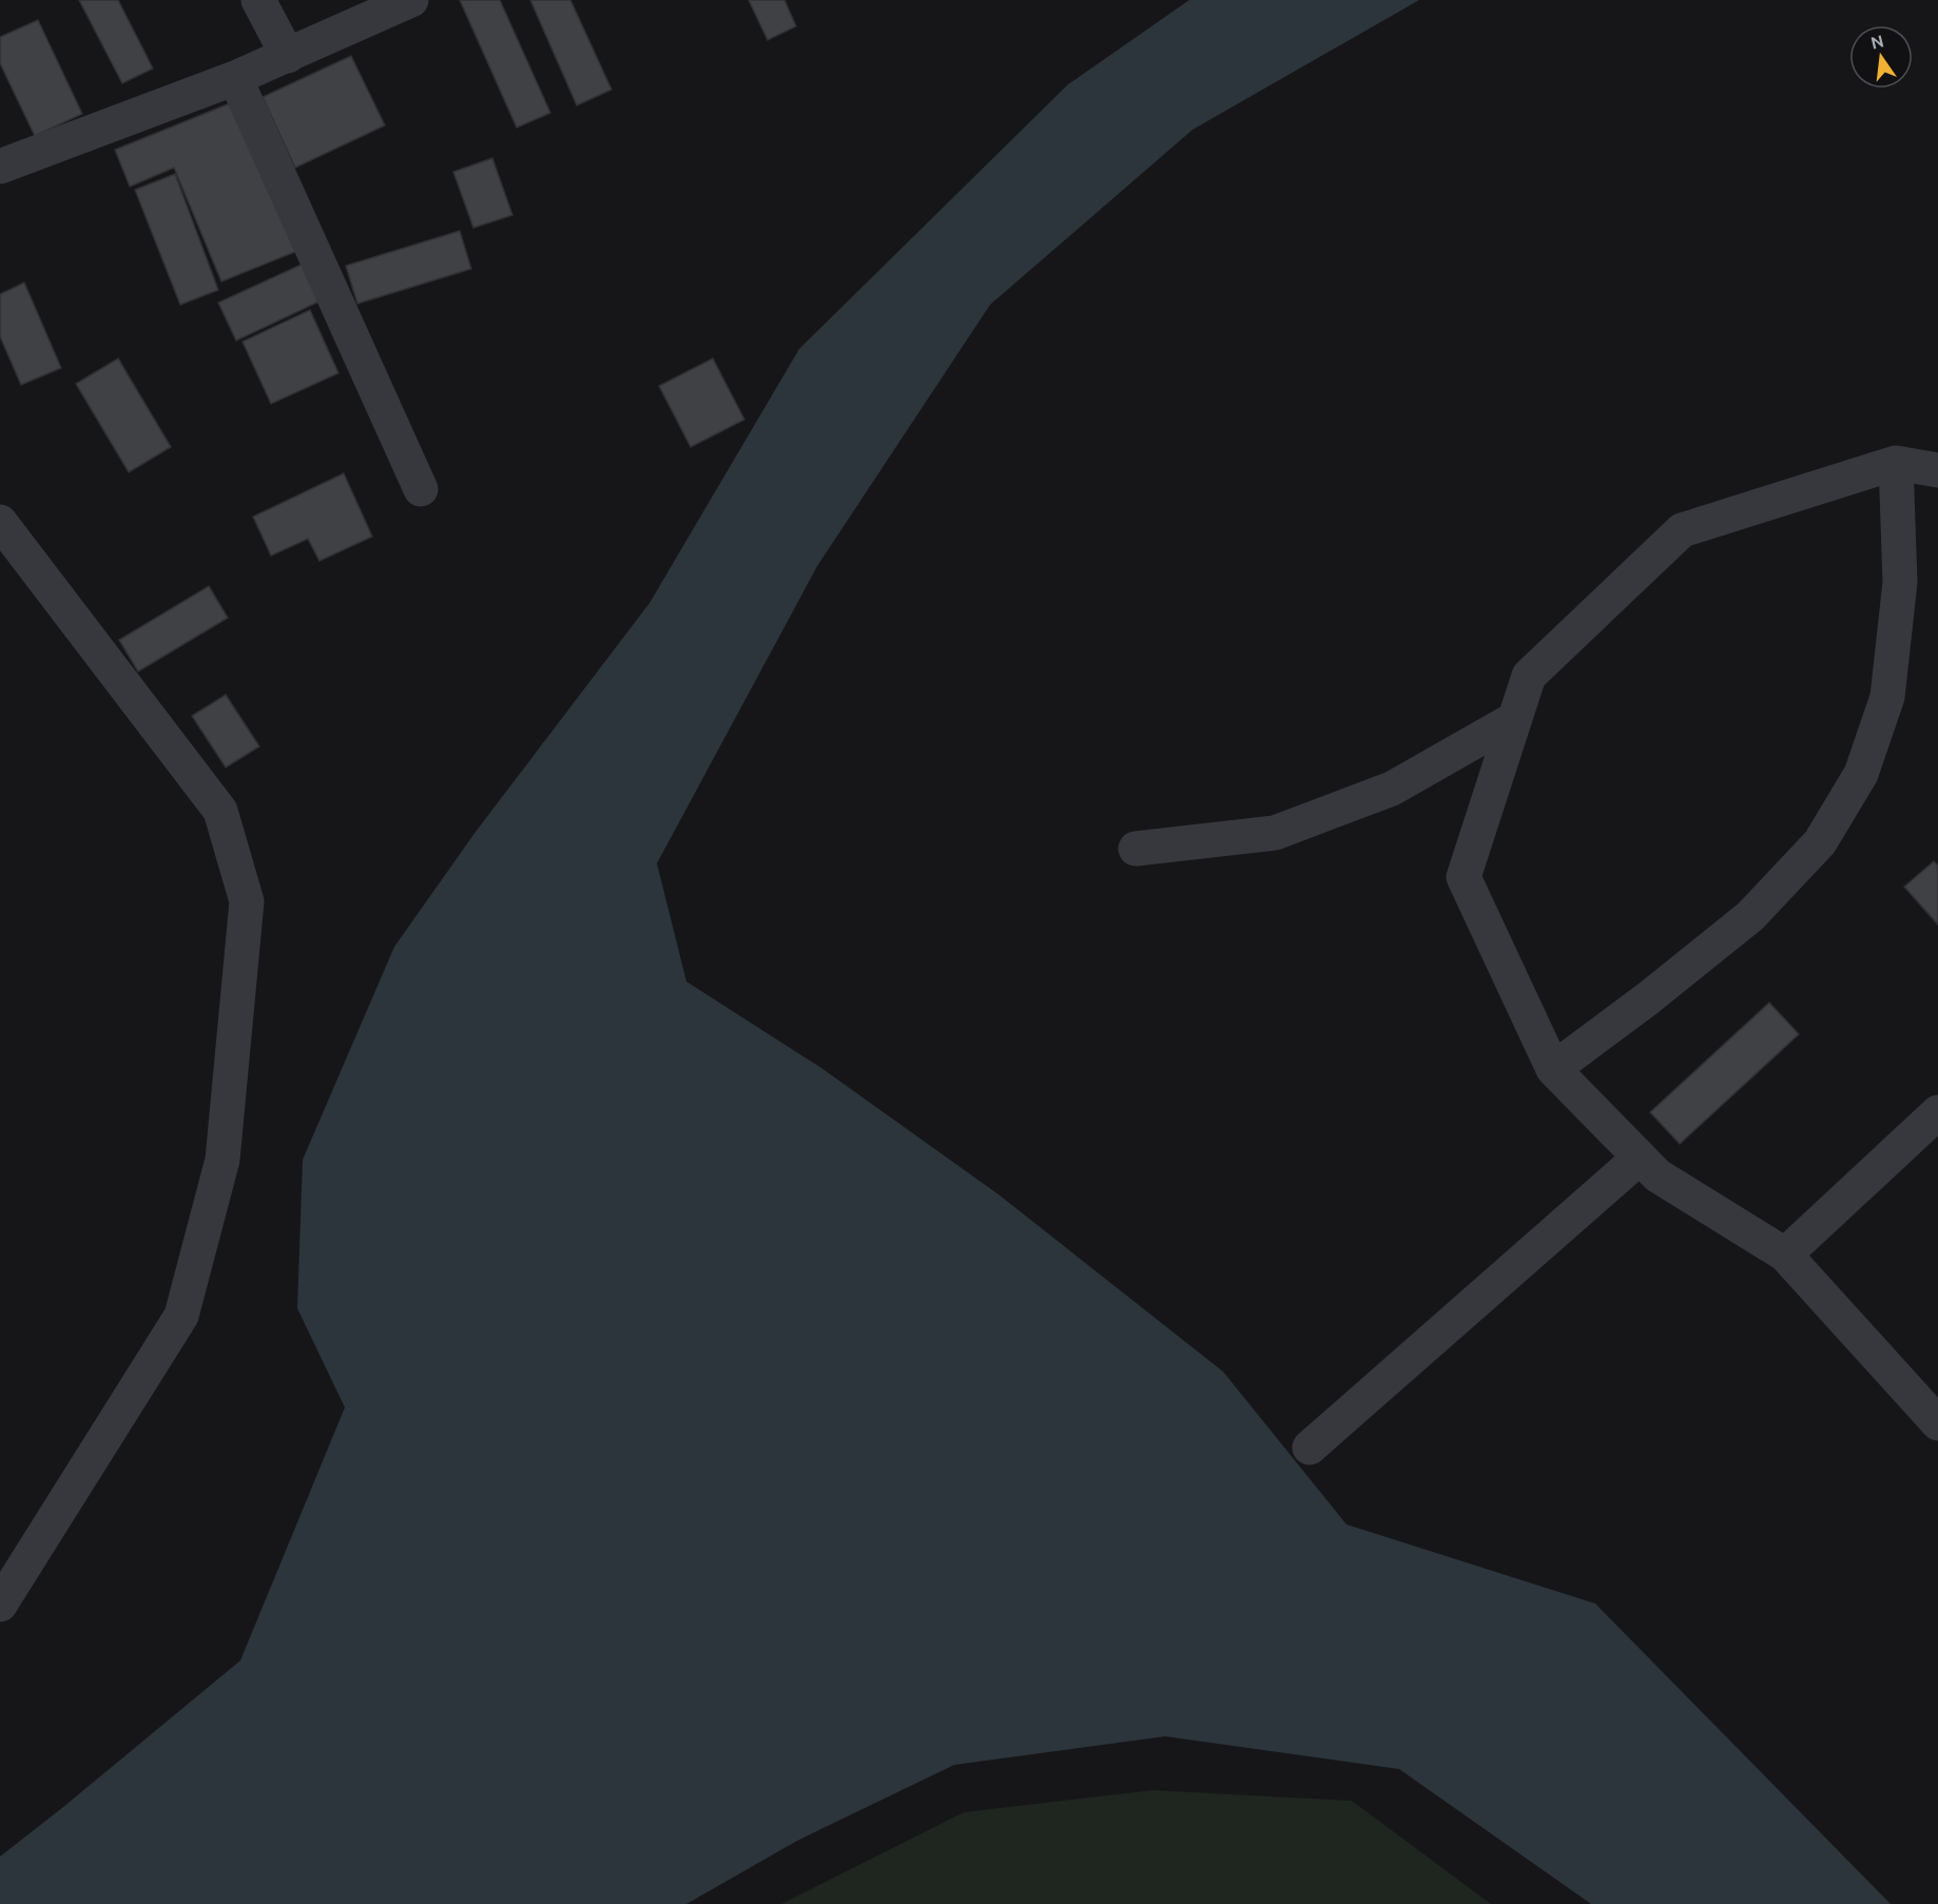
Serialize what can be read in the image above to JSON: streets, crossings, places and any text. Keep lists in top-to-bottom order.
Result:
{
  "north": "top"
}
